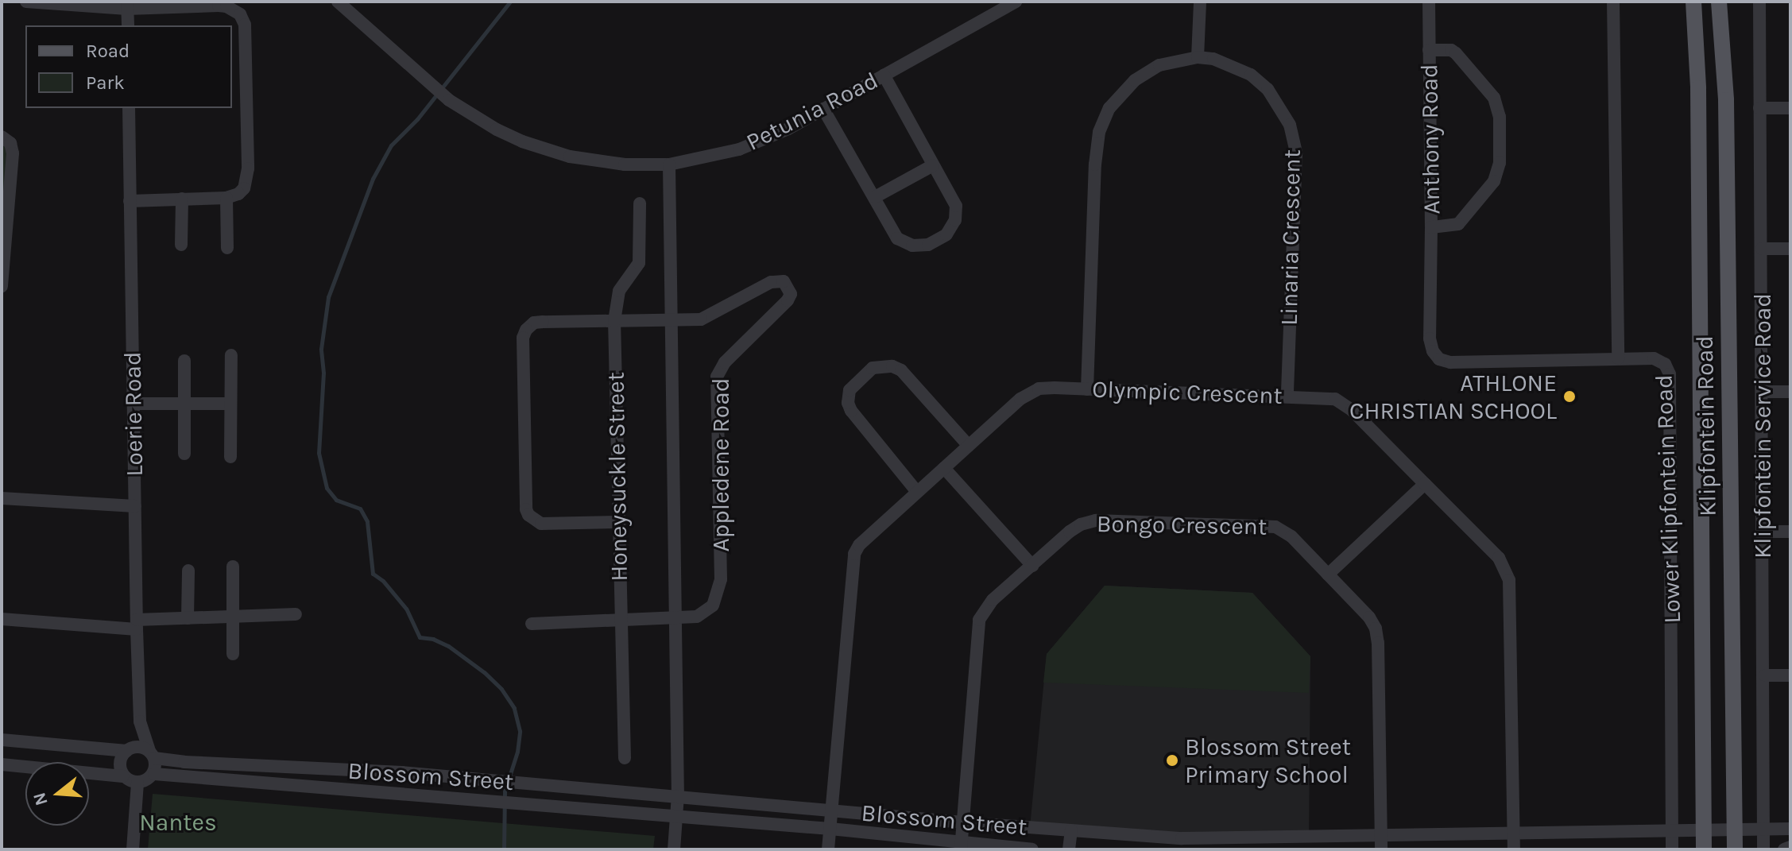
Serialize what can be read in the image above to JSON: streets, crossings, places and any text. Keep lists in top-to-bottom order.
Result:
{
  "streets": {
    "main road": ["Klipfontein Road"],
    "street": [
      "Petunia Road",
      "Anthony Road",
      "Linaria Crescent",
      "Olympic Crescent",
      "Loerie Road",
      "Klipfontein Service Road",
      "Appledene Road",
      "Honeysuckle Street",
      "Lower Klipfontein Road",
      "Bongo Crescent",
      "Blossom Street"
    ]
  },
  "crossings": [
    ["Petunia Road", "Appledene Road"],
    ["Anthony Road", "Lower Klipfontein Road"],
    ["Linaria Crescent", "Olympic Crescent"],
    ["Olympic Crescent", "Blossom Street"],
    ["Loerie Road", "Blossom Street"],
    ["Klipfontein Road", "Blossom Street"],
    ["Klipfontein Service Road", "Blossom Street"],
    ["Appledene Road", "Blossom Street"],
    ["Lower Klipfontein Road", "Blossom Street"],
    ["Bongo Crescent", "Blossom Street"]
  ],
  "parks": ["Nantes"],
  "places": ["ATHLONE CHRISTIAN SCHOOL", "Blossom Street Primary School"],
  "legend": ["Road", "Park"],
  "north": "left"
}
